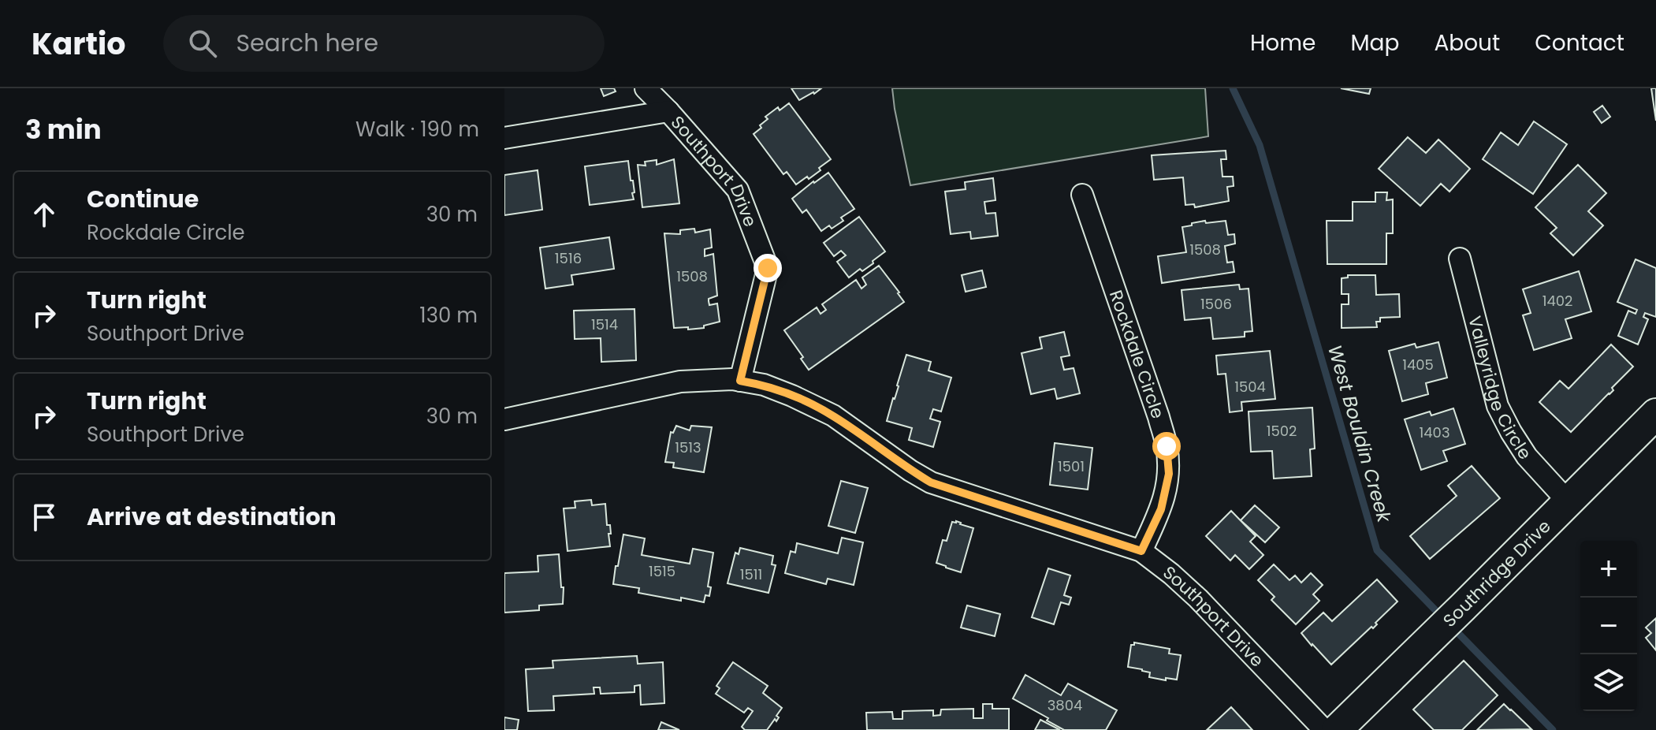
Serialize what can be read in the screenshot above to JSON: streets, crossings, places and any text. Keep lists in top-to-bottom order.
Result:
{
  "streets": {
    "street": [
      "Southport Drive",
      "Rockdale Circle",
      "Valleyridge Circle",
      "Southridge Drive"
    ]
  },
  "crossings": [
    ["Southport Drive", "Rockdale Circle"],
    ["Valleyridge Circle", "Southridge Drive"]
  ],
  "water": ["West Bouldin Creek"],
  "house_numbers": [
    "1508",
    "1516",
    "1508",
    "1402",
    "1506",
    "1514",
    "1405",
    "1504",
    "1502",
    "1403",
    "1513",
    "1501",
    "1515",
    "1511",
    "3804"
  ],
  "page": {
    "header": "Kartio",
    "search": "Search here",
    "nav": [
      "Home",
      "Map",
      "About",
      "Contact"
    ],
    "heading": ["3 min", "Walk · 190 m"],
    "list": [
      ["Continue", "Rockdale Circle", "30 m"],
      ["Turn right", "Southport Drive", "130 m"],
      ["Turn right", "Southport Drive", "30 m"],
      "Arrive at destination"
    ],
    "map_buttons": ["+", "−"]
  }
}
